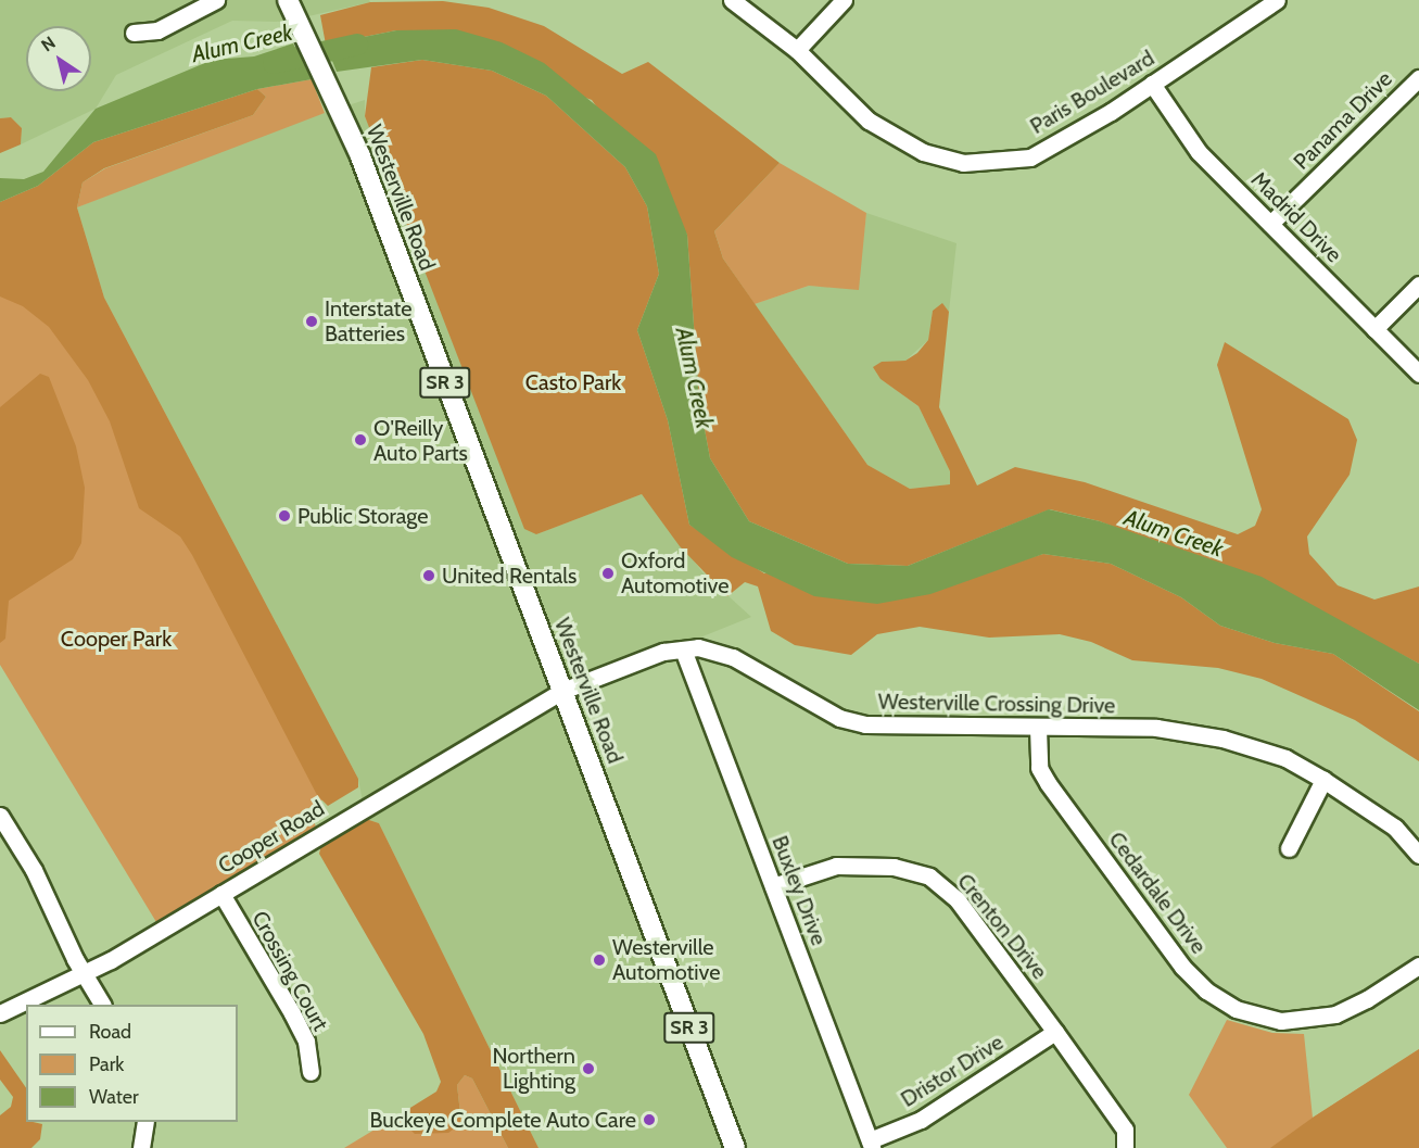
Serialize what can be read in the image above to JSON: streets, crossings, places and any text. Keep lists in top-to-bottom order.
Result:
{
  "streets": {
    "main road": ["Westerville Road", "SR 3"],
    "street": [
      "Paris Boulevard",
      "Panama Drive",
      "Madrid Drive",
      "Westerville Crossing Drive",
      "Cooper Road",
      "Buxley Drive",
      "Cedardale Drive",
      "Crenton Drive",
      "Crossing Court",
      "Dristor Drive"
    ]
  },
  "crossings": [
    ["Paris Boulevard", "Madrid Drive"],
    ["Panama Drive", "Madrid Drive"],
    ["Westerville Road", "Westerville Crossing Drive"],
    ["Westerville Road", "Cooper Road"],
    ["Westerville Crossing Drive", "Cooper Road"],
    ["Westerville Crossing Drive", "Buxley Drive"],
    ["Westerville Crossing Drive", "Cedardale Drive"],
    ["Cooper Road", "Crossing Court"],
    ["Buxley Drive", "Crenton Drive"],
    ["Buxley Drive", "Dristor Drive"],
    ["Crenton Drive", "Dristor Drive"]
  ],
  "water": ["Alum Creek"],
  "parks": ["Casto Park", "Cooper Park"],
  "places": [
    "Interstate Batteries",
    "O'Reilly Auto Parts",
    "Public Storage",
    "Oxford Automotive",
    "United Rentals",
    "Westerville Automotive",
    "Northern Lighting",
    "Buckeye Complete Auto Care"
  ],
  "legend": ["Road", "Park", "Water"],
  "north": "top left"
}
